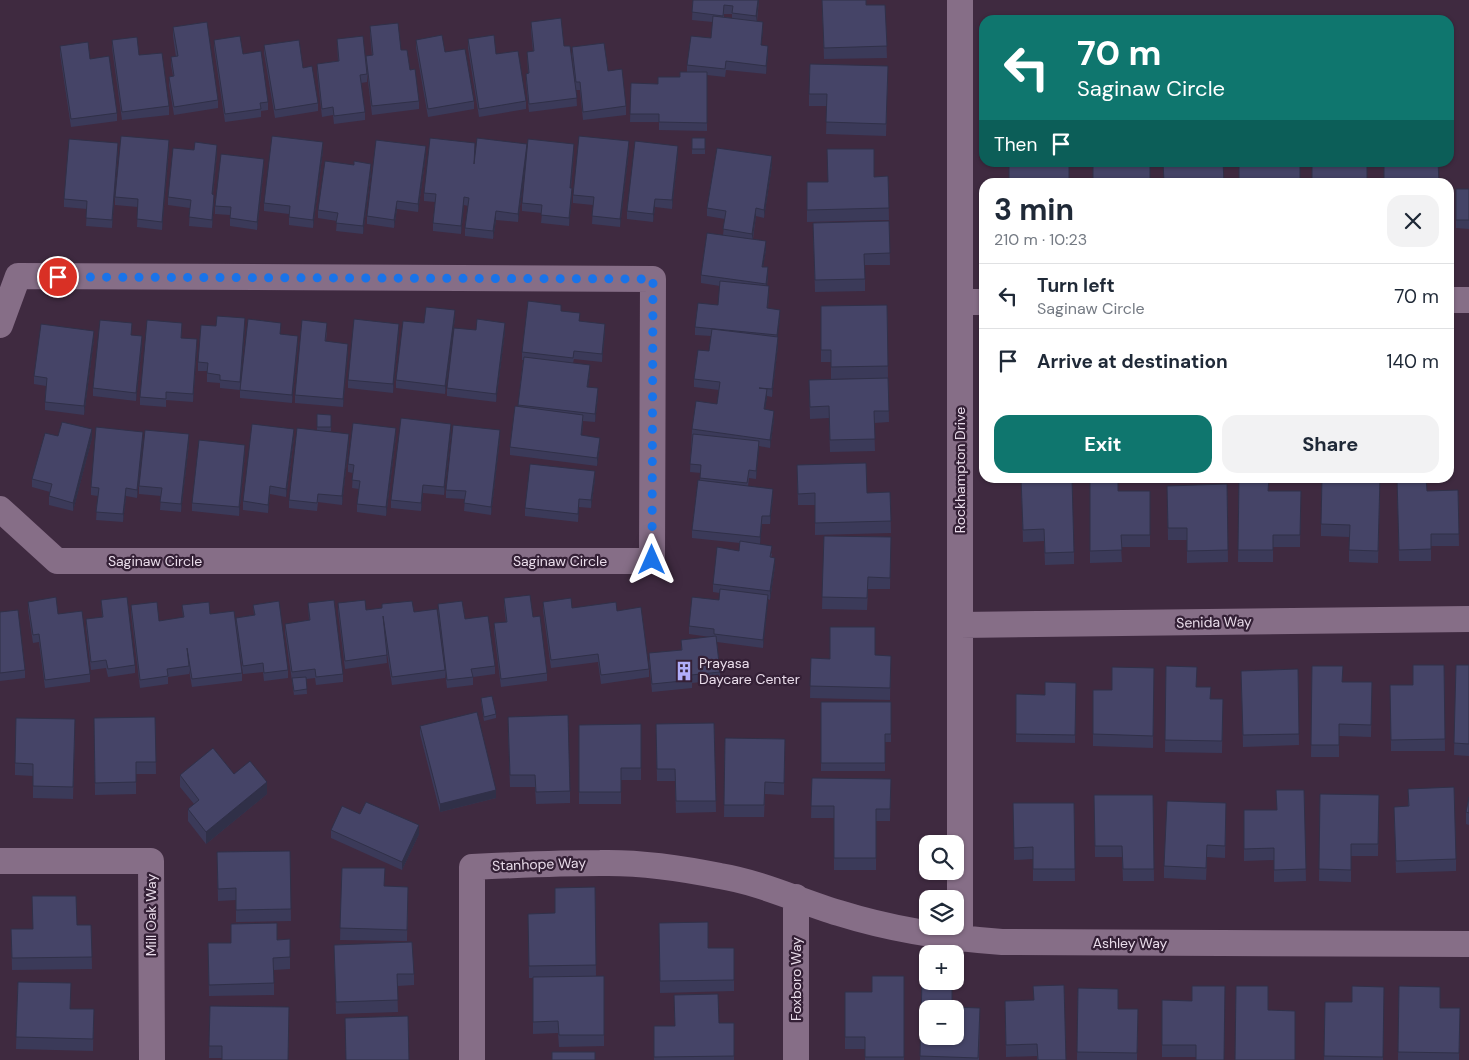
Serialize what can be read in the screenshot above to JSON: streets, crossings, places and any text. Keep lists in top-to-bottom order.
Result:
{
  "streets": {
    "street": [
      "Rockhampton Drive",
      "Saginaw Circle",
      "Senida Way",
      "Stanhope Way",
      "Mill Oak Way",
      "Ashley Way",
      "Foxboro Way"
    ]
  },
  "crossings": [
    ["Rockhampton Drive", "Senida Way"],
    ["Rockhampton Drive", "Ashley Way"],
    ["Stanhope Way", "Ashley Way"],
    ["Stanhope Way", "Foxboro Way"],
    ["Ashley Way", "Foxboro Way"]
  ],
  "places": {
    "building": ["Prayasa Daycare Center"]
  },
  "page": {
    "turn": ["70 m", "Saginaw Circle"],
    "then": "Then",
    "heading": ["3 min", "210 m · 10:23"],
    "list": [
      {
        "name": "Turn left",
        "note": "Saginaw Circle",
        "value": "70 m"
      },
      {
        "name": "Arrive at destination",
        "value": "140 m"
      }
    ],
    "buttons": ["Exit", "Share"],
    "map_buttons": ["+", "−"]
  }
}
